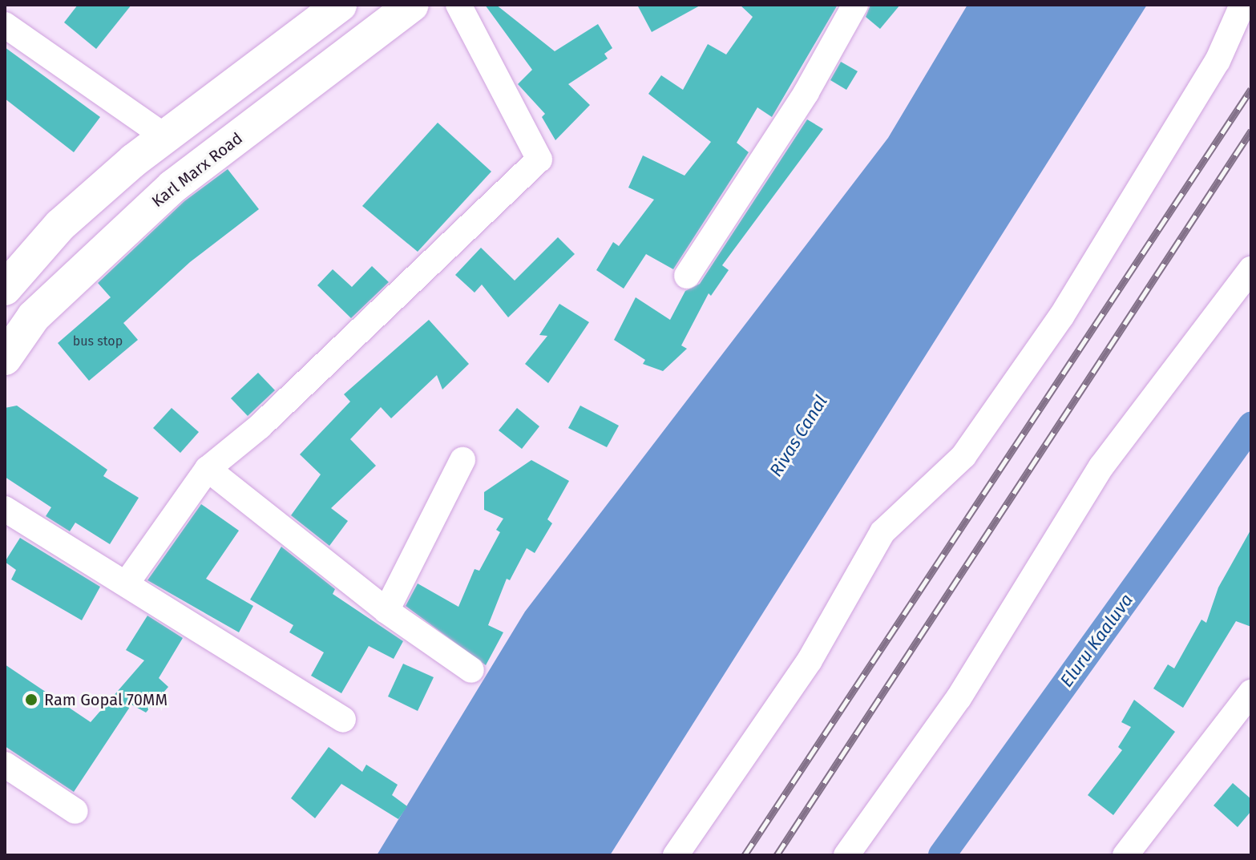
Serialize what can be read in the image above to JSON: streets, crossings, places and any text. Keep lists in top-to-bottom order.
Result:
{
  "streets": {
    "main road": ["Karl Marx Road"]
  },
  "water": ["Rivas Canal", "Eluru Kaaluva"],
  "places": ["Ram Gopal 70MM"],
  "house_numbers": ["bus stop"]
}
